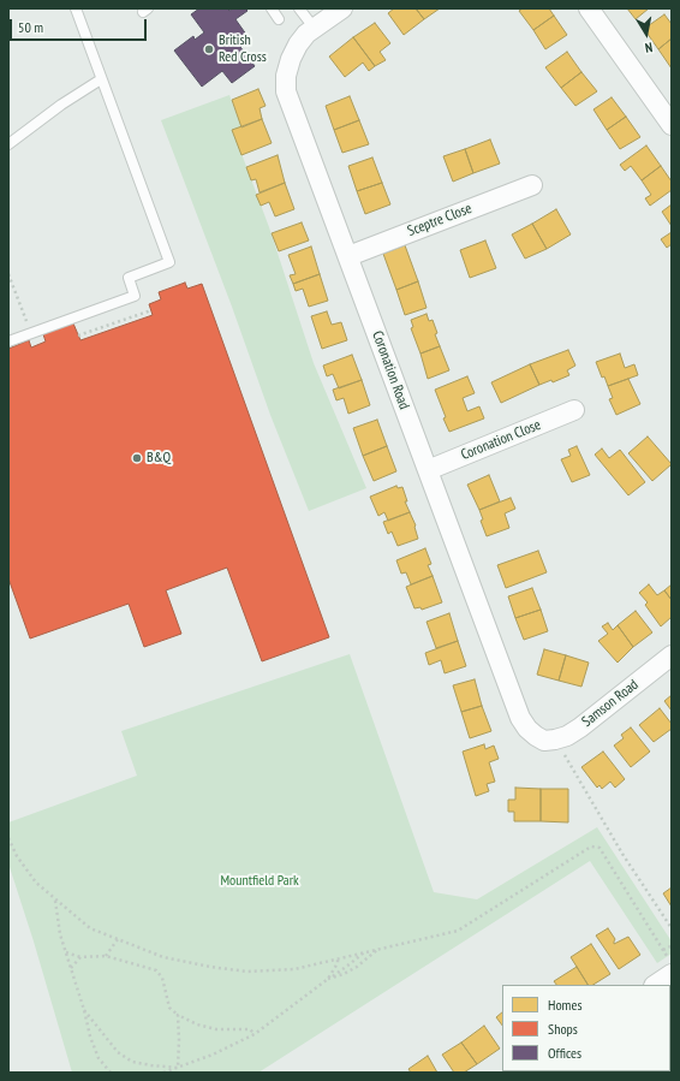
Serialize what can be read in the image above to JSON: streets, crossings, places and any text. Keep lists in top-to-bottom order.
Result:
{
  "streets": {
    "street": [
      "Sceptre Close",
      "Coronation Road",
      "Coronation Close",
      "Samson Road"
    ]
  },
  "crossings": [
    ["Sceptre Close", "Coronation Road"],
    ["Coronation Road", "Coronation Close"],
    ["Coronation Road", "Samson Road"]
  ],
  "parks": ["Mountfield Park"],
  "places": ["British Red Cross", "B&Q"],
  "legend": ["Homes", "Shops", "Offices"],
  "scale_bar": "50 m",
  "north": "bottom"
}
